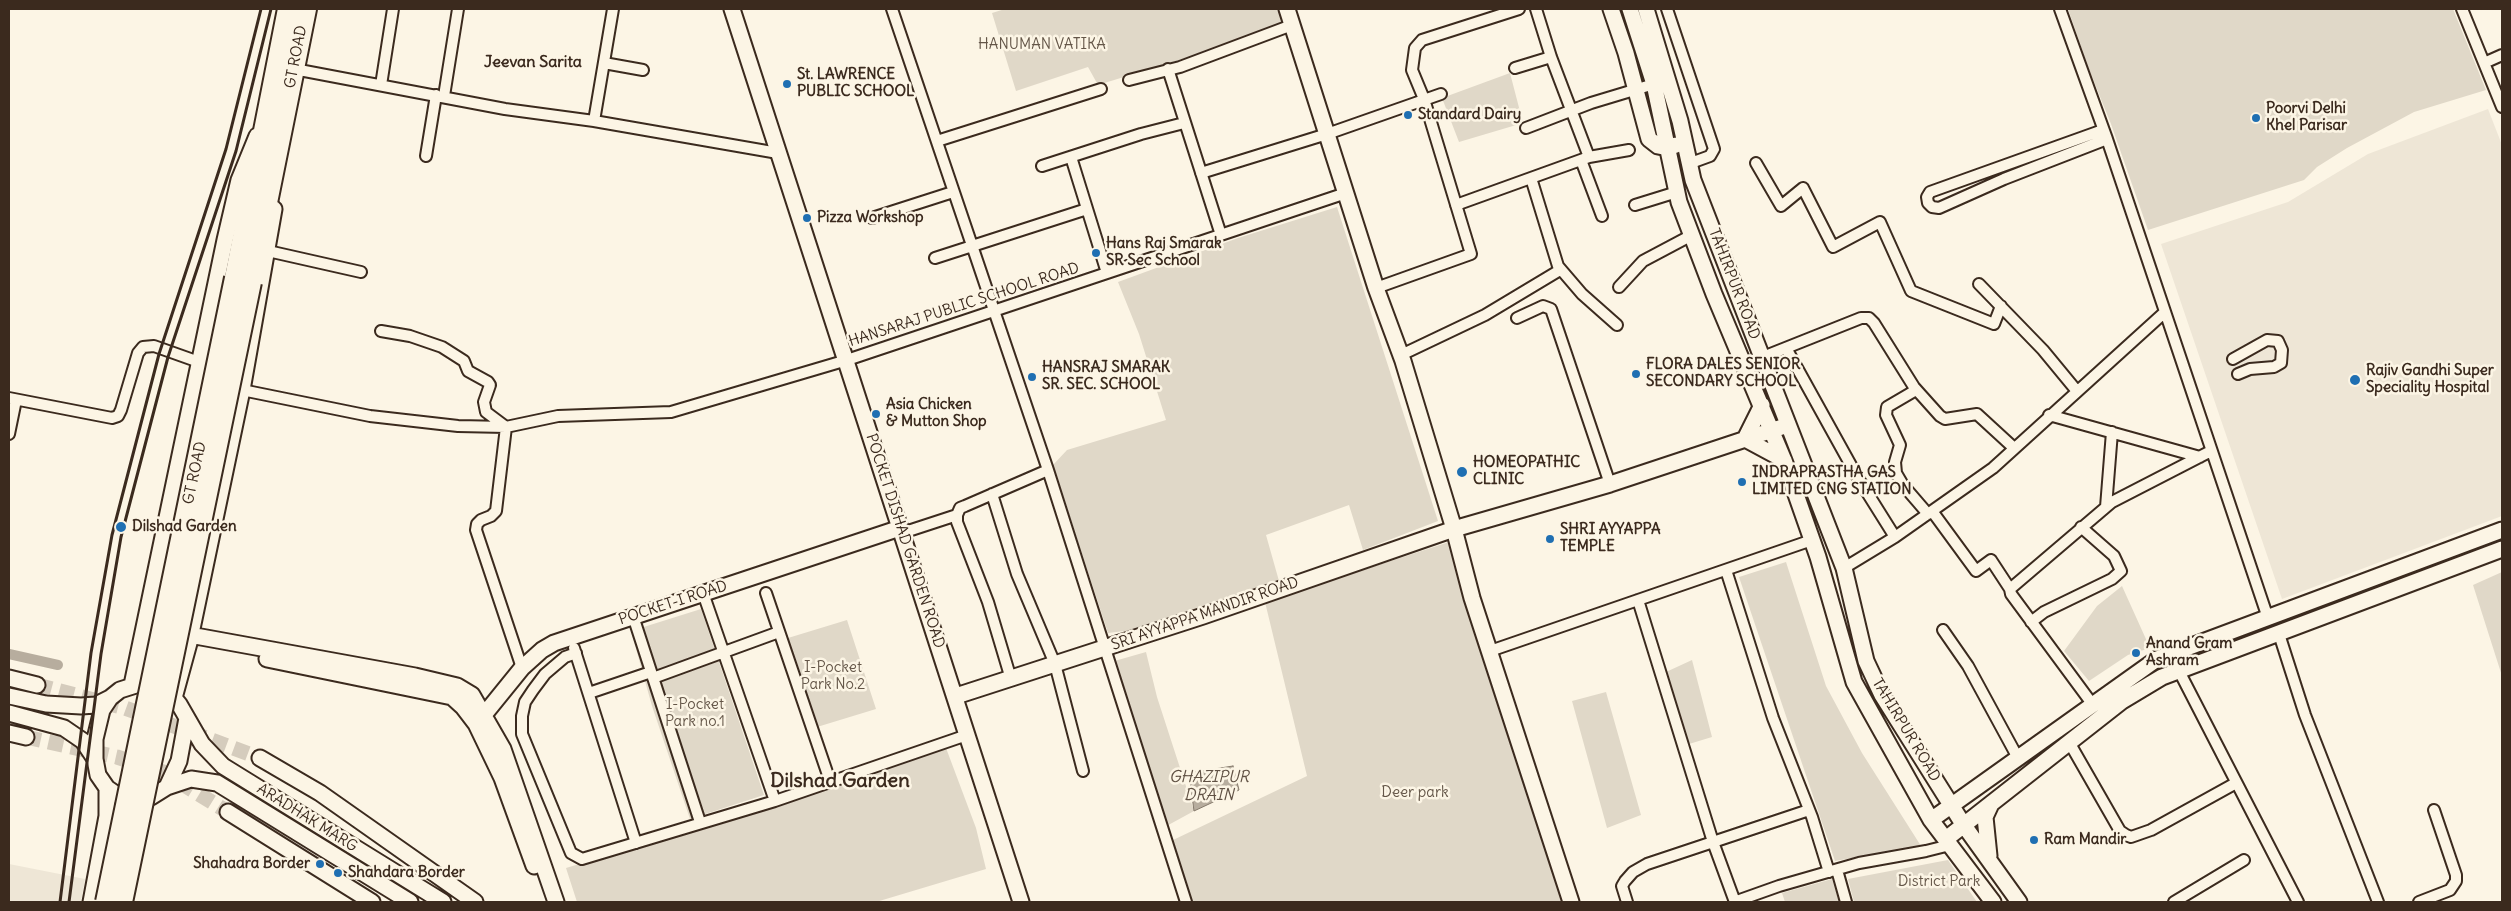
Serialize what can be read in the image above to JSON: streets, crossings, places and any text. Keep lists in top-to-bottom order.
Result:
{
  "streets": {
    "highway": ["GT ROAD"],
    "main road": [
      "TAHIRPUR ROAD",
      "POCKET DISHAD GARDEN ROAD",
      "POCKET-I ROAD",
      "SRI AYYAPPA MANDIR ROAD",
      "ARADHAK MARG"
    ],
    "street": ["HANSARAJ PUBLIC SCHOOL ROAD"]
  },
  "crossings": [
    ["GT ROAD", "HANSARAJ PUBLIC SCHOOL ROAD"],
    ["GT ROAD", "ARADHAK MARG"],
    ["TAHIRPUR ROAD", "SRI AYYAPPA MANDIR ROAD"],
    ["HANSARAJ PUBLIC SCHOOL ROAD", "POCKET DISHAD GARDEN ROAD"],
    ["POCKET DISHAD GARDEN ROAD", "POCKET-I ROAD"],
    ["POCKET DISHAD GARDEN ROAD", "SRI AYYAPPA MANDIR ROAD"]
  ],
  "districts": ["Jeevan Sarita", "Dilshad Garden"],
  "water": ["GHAZIPUR DRAIN"],
  "parks": [
    "HANUMAN VATIKA",
    "I-Pocket Park No.2",
    "I-Pocket Park no.1",
    "Deer park",
    "District Park"
  ],
  "places": [
    "St. LAWRENCE PUBLIC SCHOOL",
    "Standard Dairy",
    "Poorvi Delhi Khel Parisar",
    "Pizza Workshop",
    "Hans Raj Smarak SR Sec School",
    "FLORA DALES SENIOR SECONDARY SCHOOL",
    "HANSRAJ SMARAK SR. SEC. SCHOOL",
    "Rajiv Gandhi Super Speciality Hospital",
    "Asia Chicken & Mutton Shop",
    "HOMEOPATHIC CLINIC",
    "INDRAPRASTHA GAS LIMITED CNG STATION",
    "Dilshad Garden",
    "SHRI AYYAPPA TEMPLE",
    "Anand Gram Ashram",
    "Ram Mandir",
    "Shahadra Border",
    "Shahdara Border"
  ]
}
